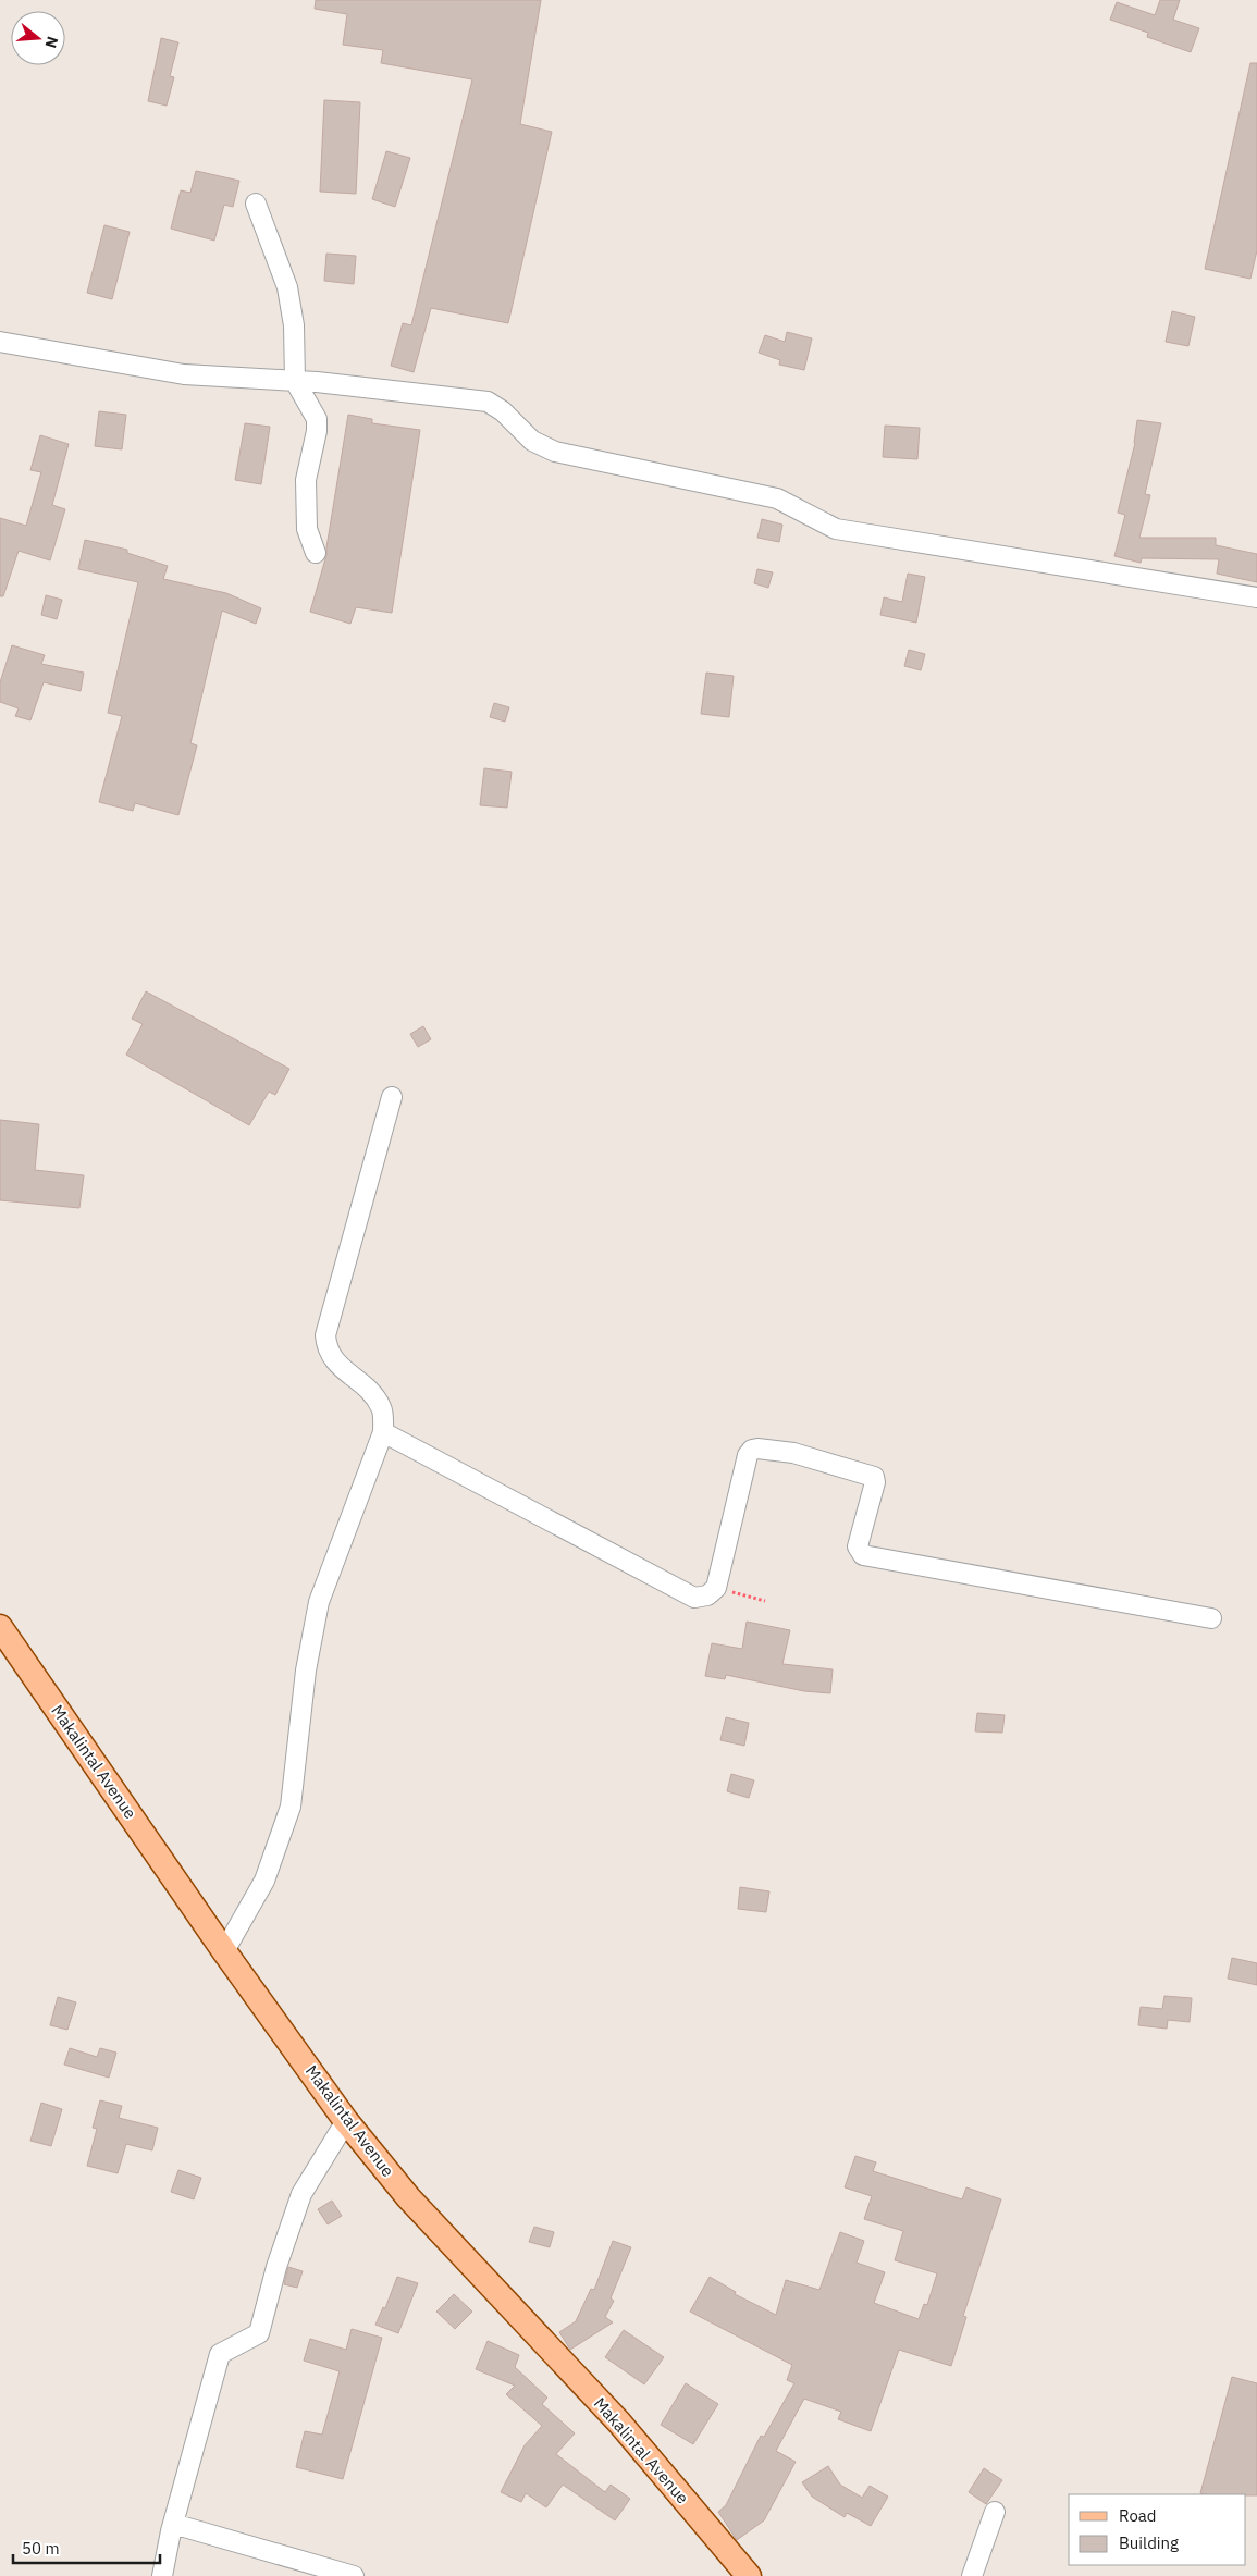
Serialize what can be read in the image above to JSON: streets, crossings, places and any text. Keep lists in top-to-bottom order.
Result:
{
  "streets": {
    "main road": ["Makalintal Avenue"]
  },
  "legend": ["Road", "Building"],
  "scale_bar": "50 m",
  "north": "right"
}
